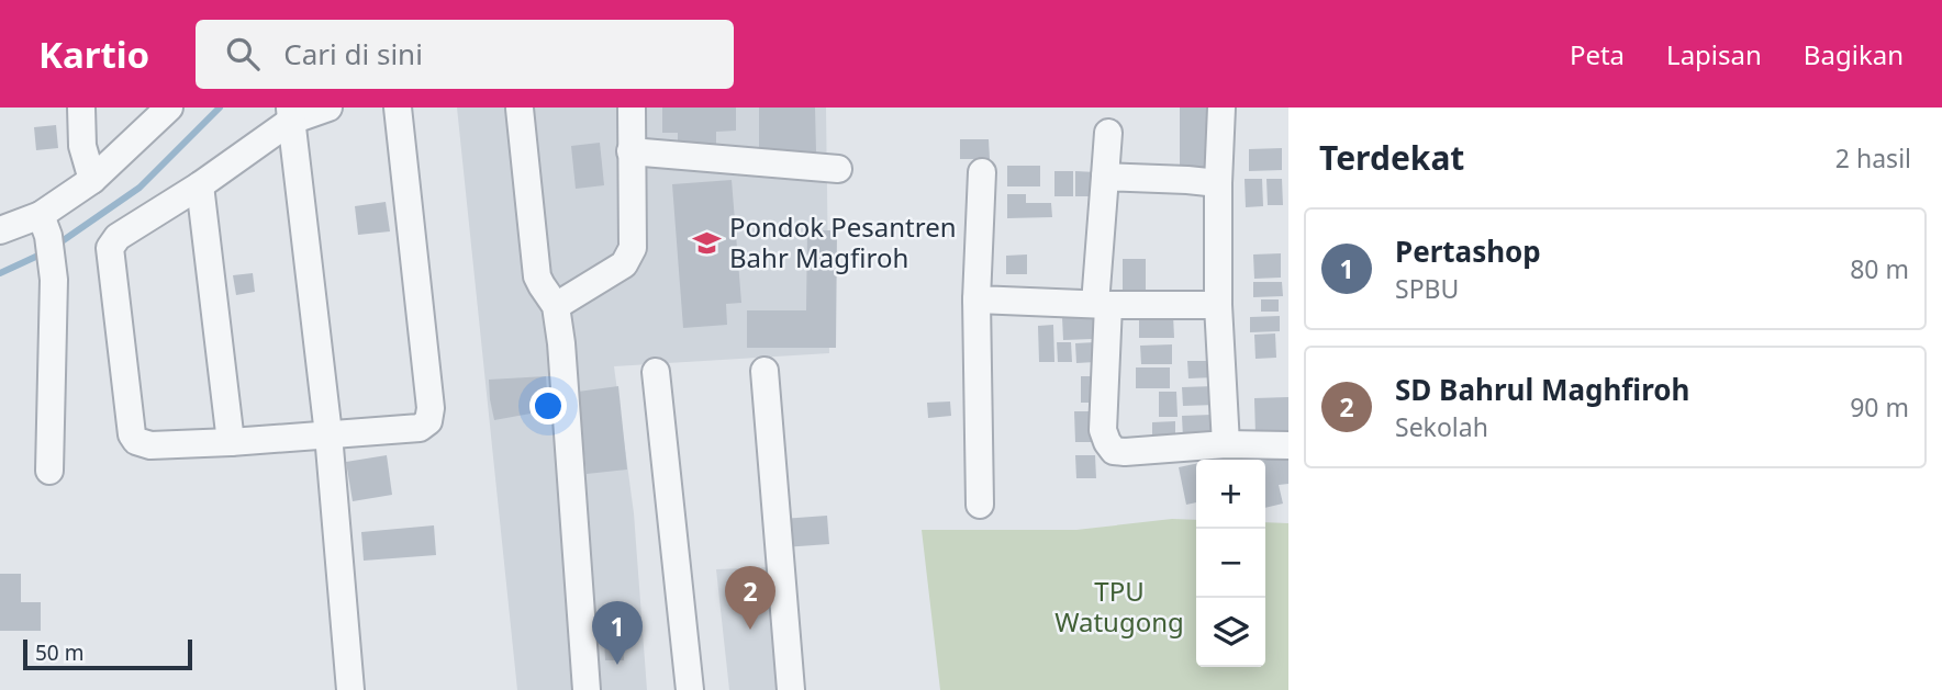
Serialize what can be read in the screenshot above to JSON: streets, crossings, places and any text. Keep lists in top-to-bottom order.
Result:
{
  "parks": ["TPU Watugong"],
  "places": {
    "school or university": ["Pondok Pesantren Bahr Magfiroh"]
  },
  "scale_bar": "50 m",
  "page": {
    "header": "Kartio",
    "search": "Cari di sini",
    "nav": ["Peta", "Lapisan", "Bagikan"],
    "heading": ["Terdekat", "2 hasil"],
    "list": [
      {
        "mark": "1",
        "name": "Pertashop",
        "note": "SPBU",
        "value": "80 m"
      },
      {
        "mark": "2",
        "name": "SD Bahrul Maghfiroh",
        "note": "Sekolah",
        "value": "90 m"
      }
    ],
    "map_buttons": ["+", "−"],
    "pins": ["2", "1"],
    "scale": "50 m"
  }
}
